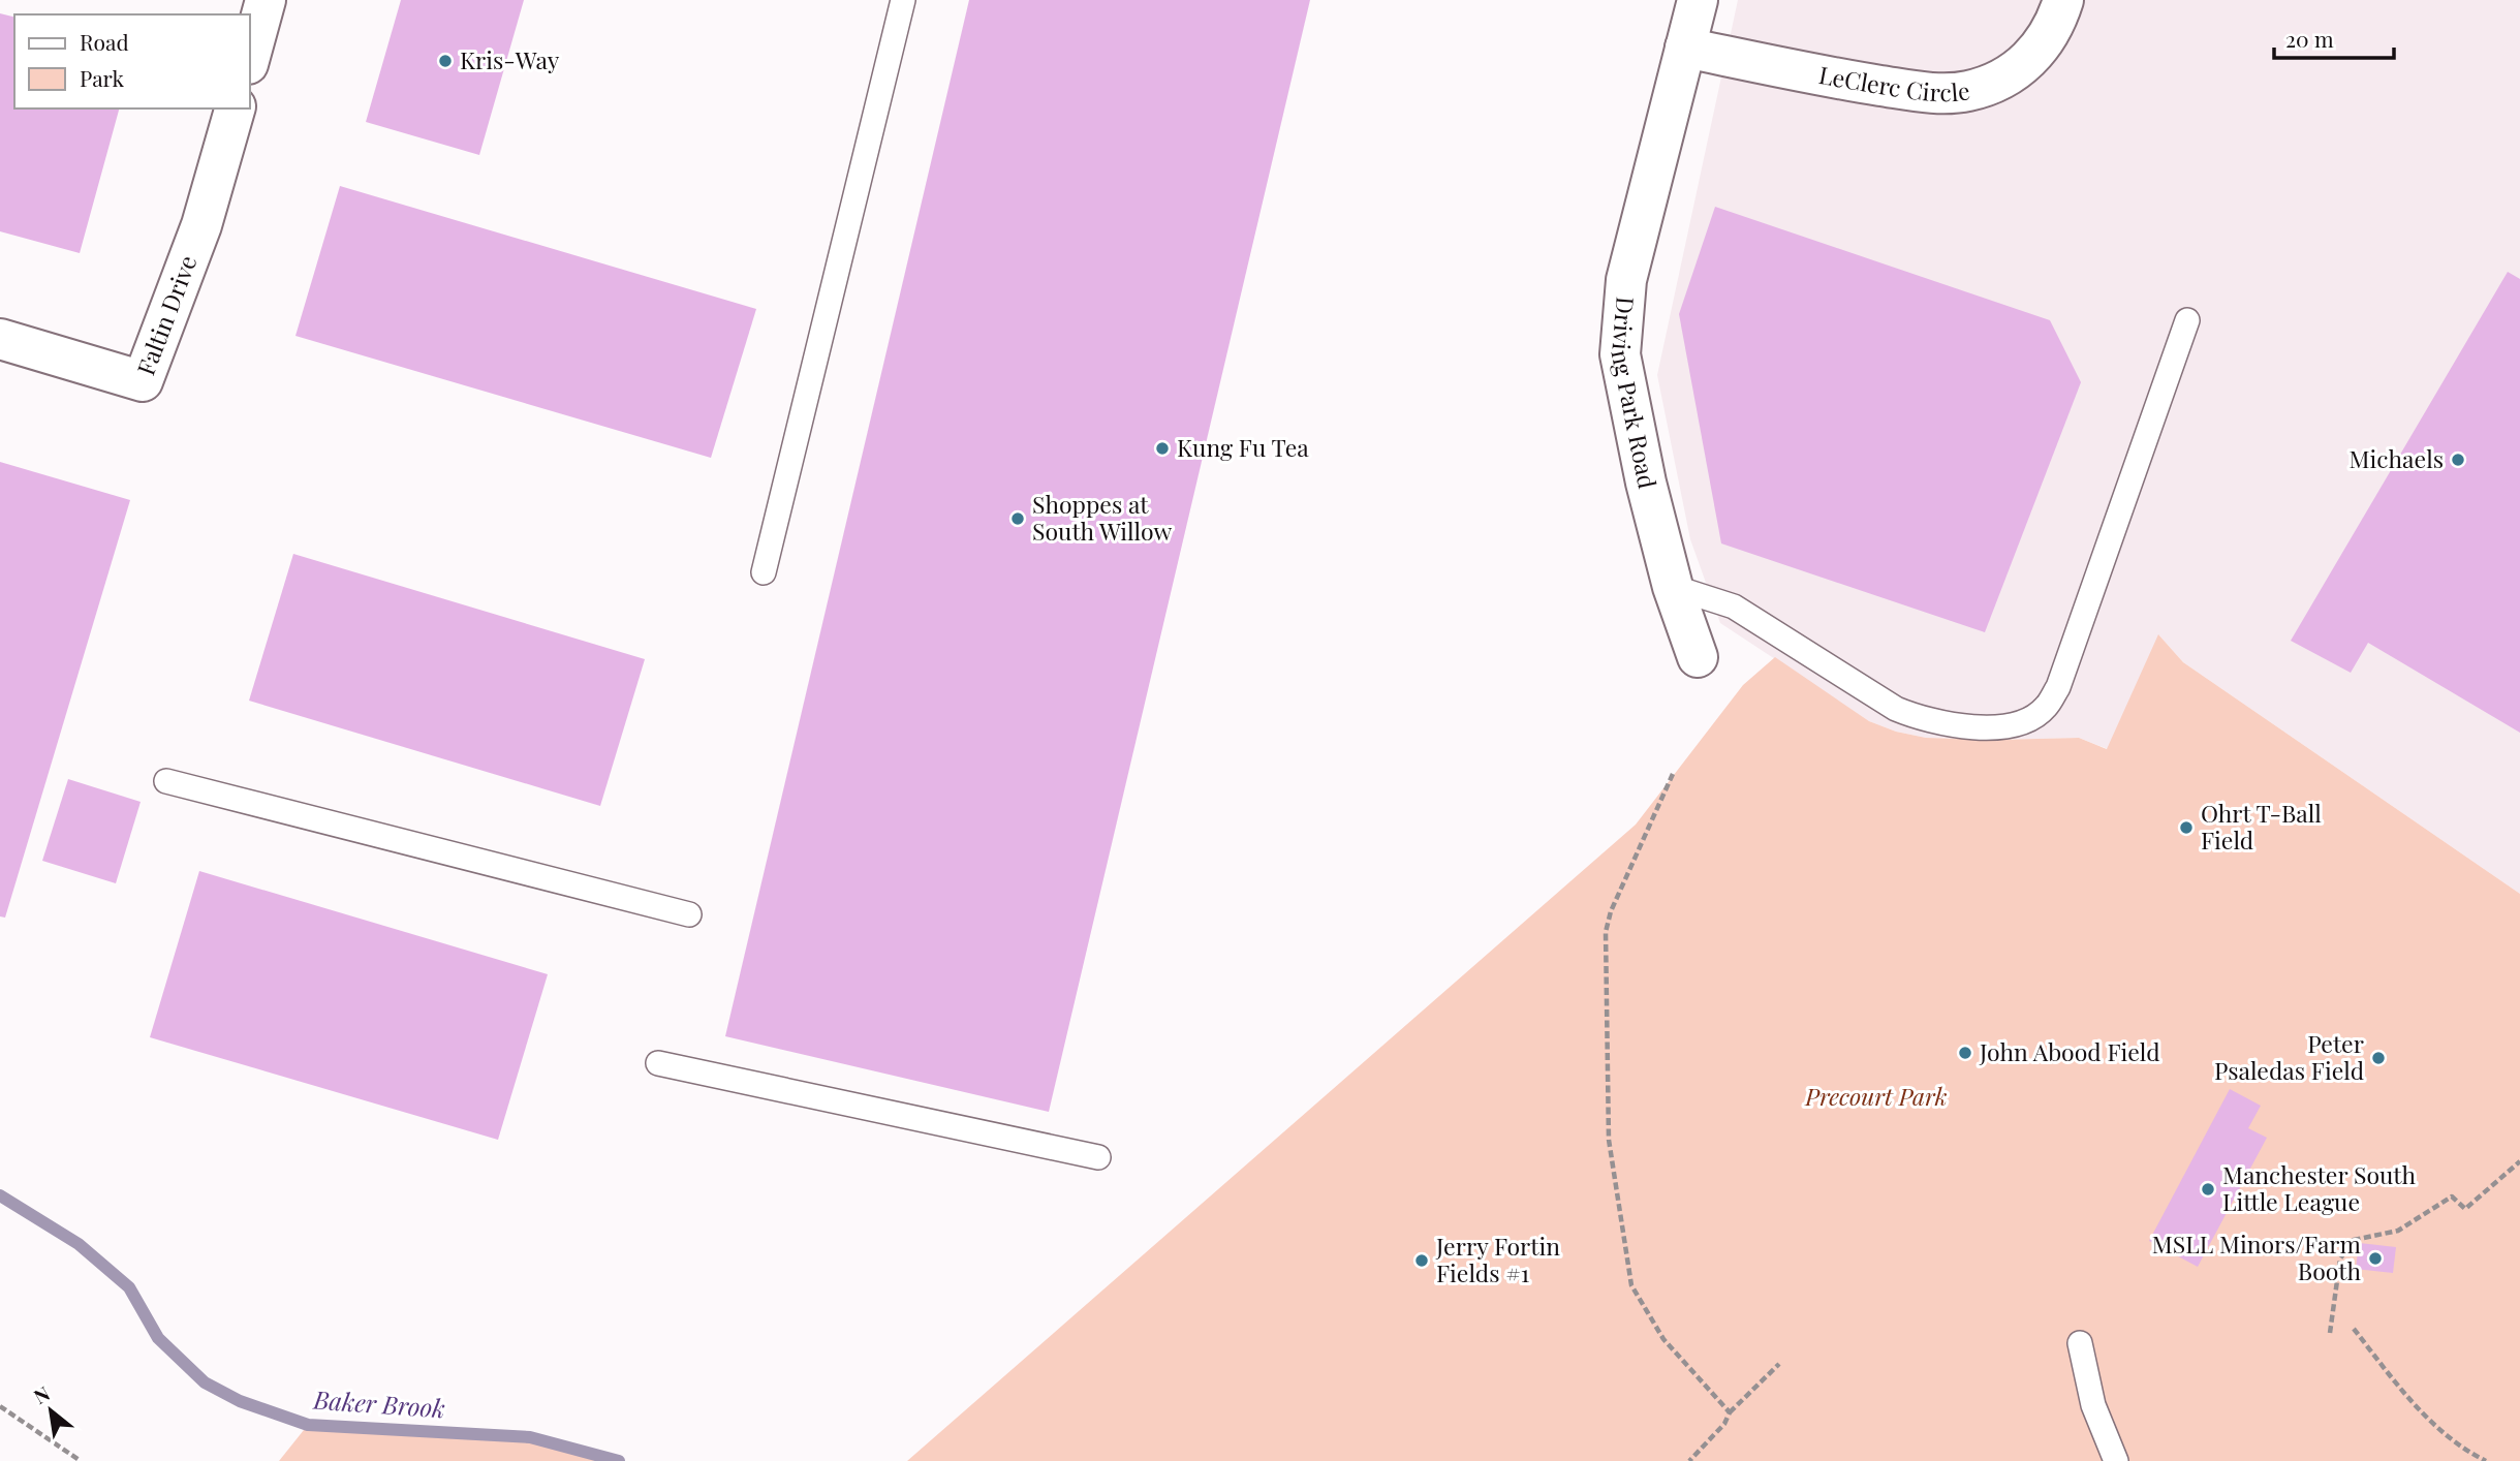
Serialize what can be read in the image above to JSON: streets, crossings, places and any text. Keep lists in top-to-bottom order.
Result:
{
  "streets": {
    "street": ["LeClerc Circle", "Faltin Drive", "Driving Park Road"]
  },
  "crossings": [
    ["LeClerc Circle", "Driving Park Road"]
  ],
  "water": ["Baker Brook"],
  "parks": ["Precourt Park"],
  "places": [
    "Kris-Way",
    "Kung Fu Tea",
    "Michaels",
    "Shoppes at South Willow",
    "Ohrt T-Ball Field",
    "John Abood Field",
    "Peter Psaledas Field",
    "Manchester South Little League",
    "MSLL Minors/Farm Booth",
    "Jerry Fortin Fields #1"
  ],
  "legend": ["Road", "Park"],
  "scale_bar": "20 m",
  "north": "top left"
}
